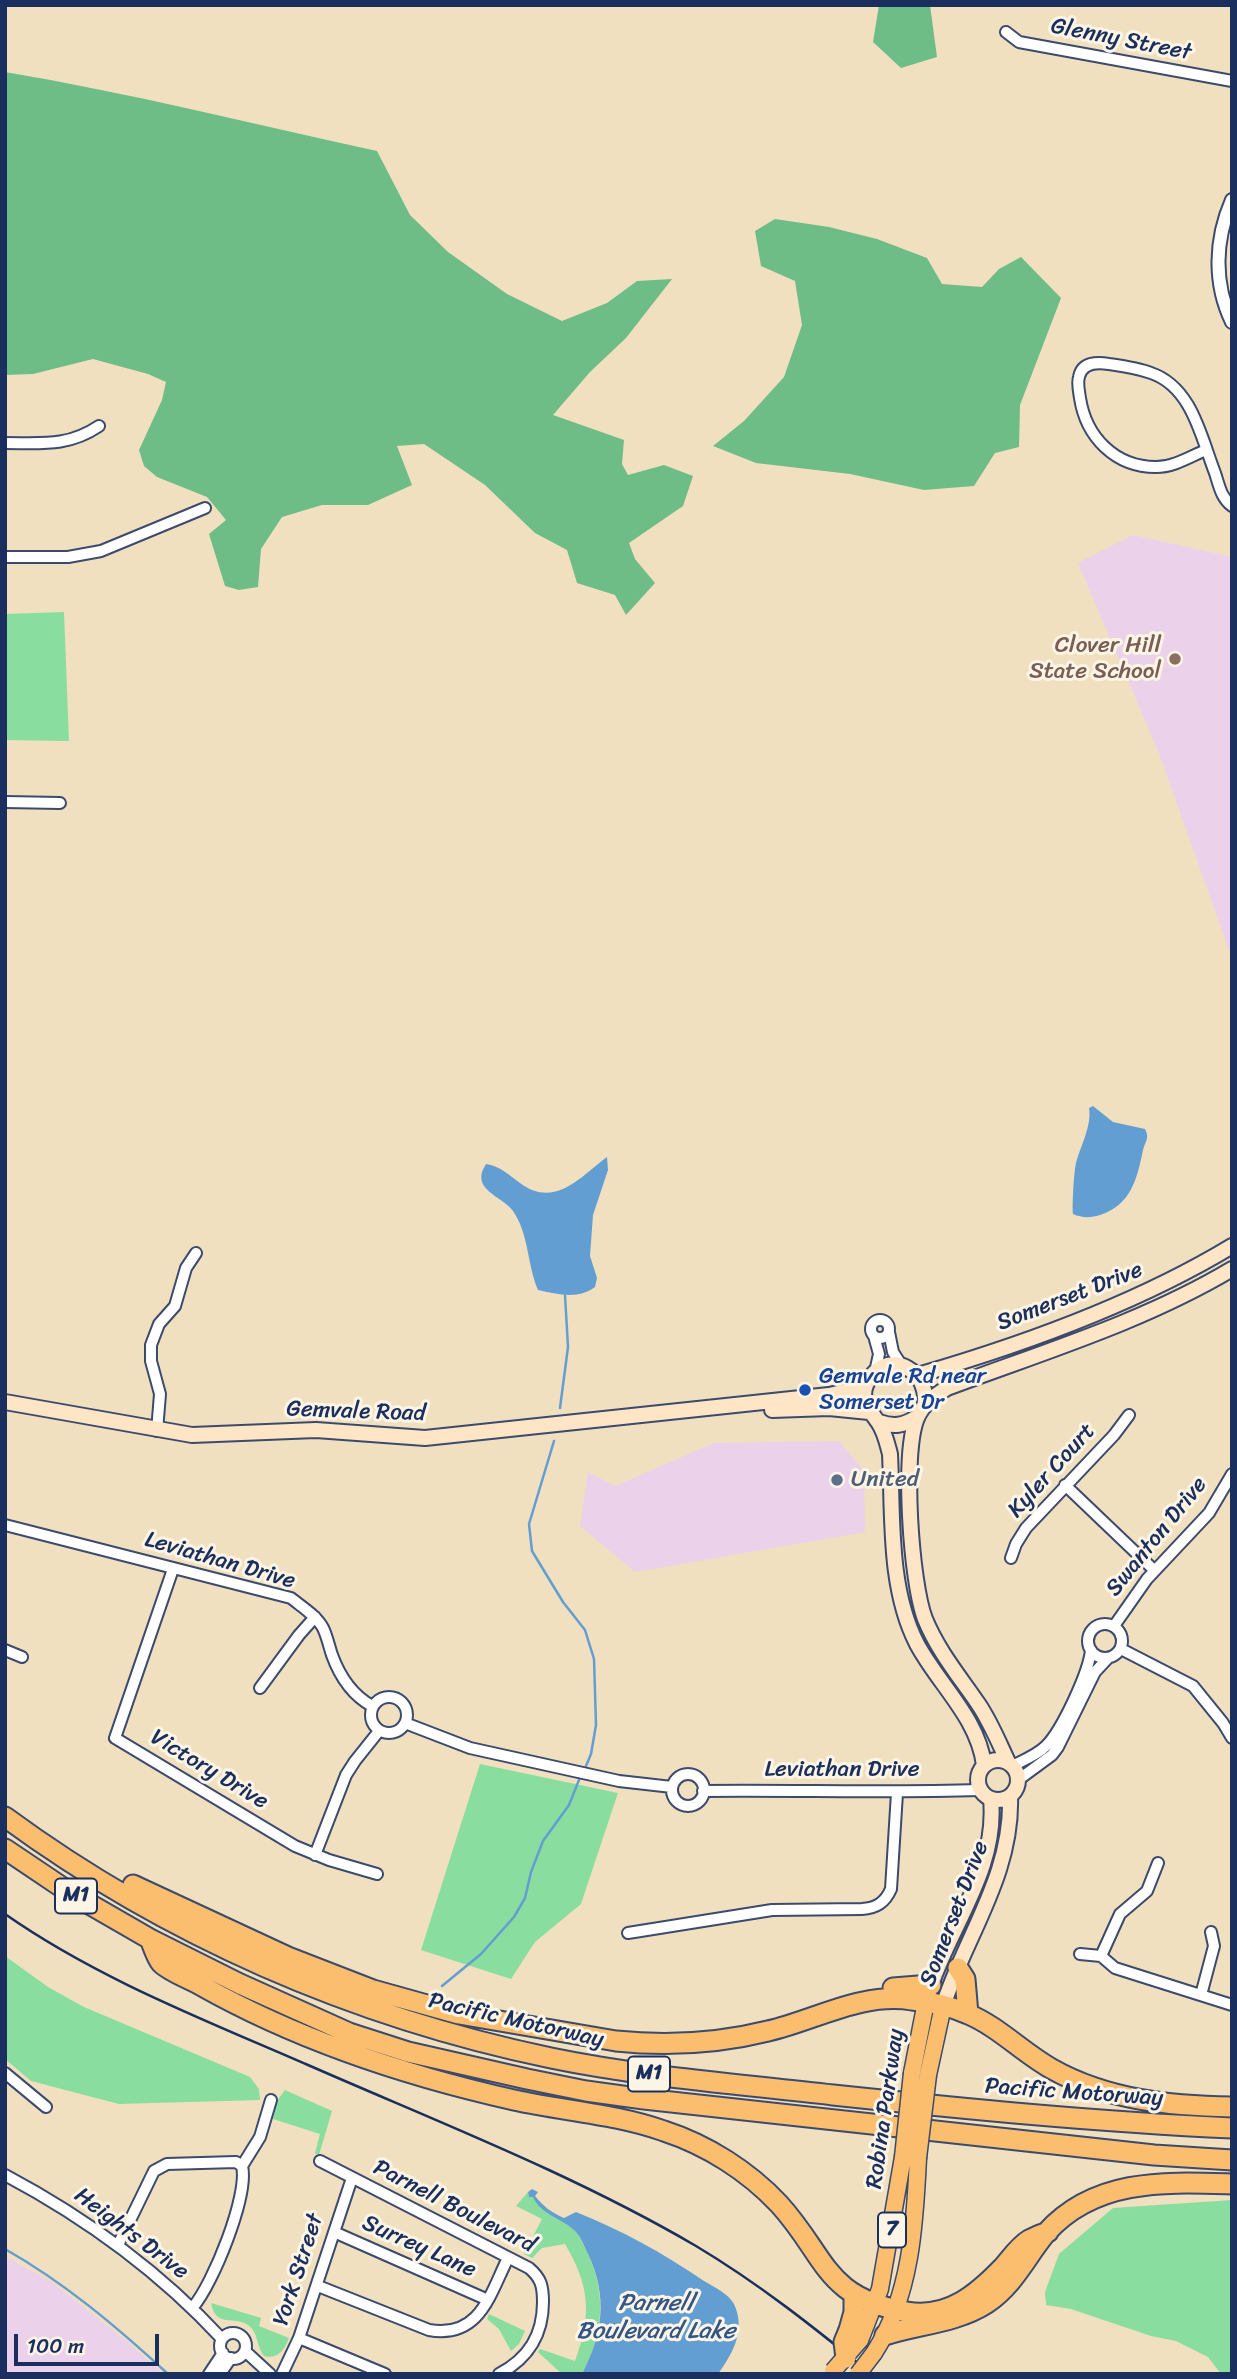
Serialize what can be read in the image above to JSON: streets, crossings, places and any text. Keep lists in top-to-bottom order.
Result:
{
  "streets": {
    "highway": ["M1", "Pacific Motorway"],
    "main road": [
      "Somerset Drive",
      "Gemvale Road",
      "Robina Parkway",
      "7"
    ],
    "street": [
      "Glenny Street",
      "Kyler Court",
      "Swanton Drive",
      "Leviathan Drive",
      "Victory Drive",
      "Parnell Boulevard",
      "Heights Drive",
      "Surrey Lane",
      "York Street"
    ]
  },
  "crossings": [
    ["Somerset Drive", "Gemvale Road"],
    ["Somerset Drive", "Leviathan Drive"],
    ["Somerset Drive", "Robina Parkway"],
    ["Leviathan Drive", "Victory Drive"],
    ["Parnell Boulevard", "York Street"],
    ["Surrey Lane", "York Street"]
  ],
  "water": ["Parnell Boulevard Lake"],
  "places": ["Clover Hill State School", "Gemvale Rd near Somerset Dr", "United"],
  "scale_bar": "100 m"
}
